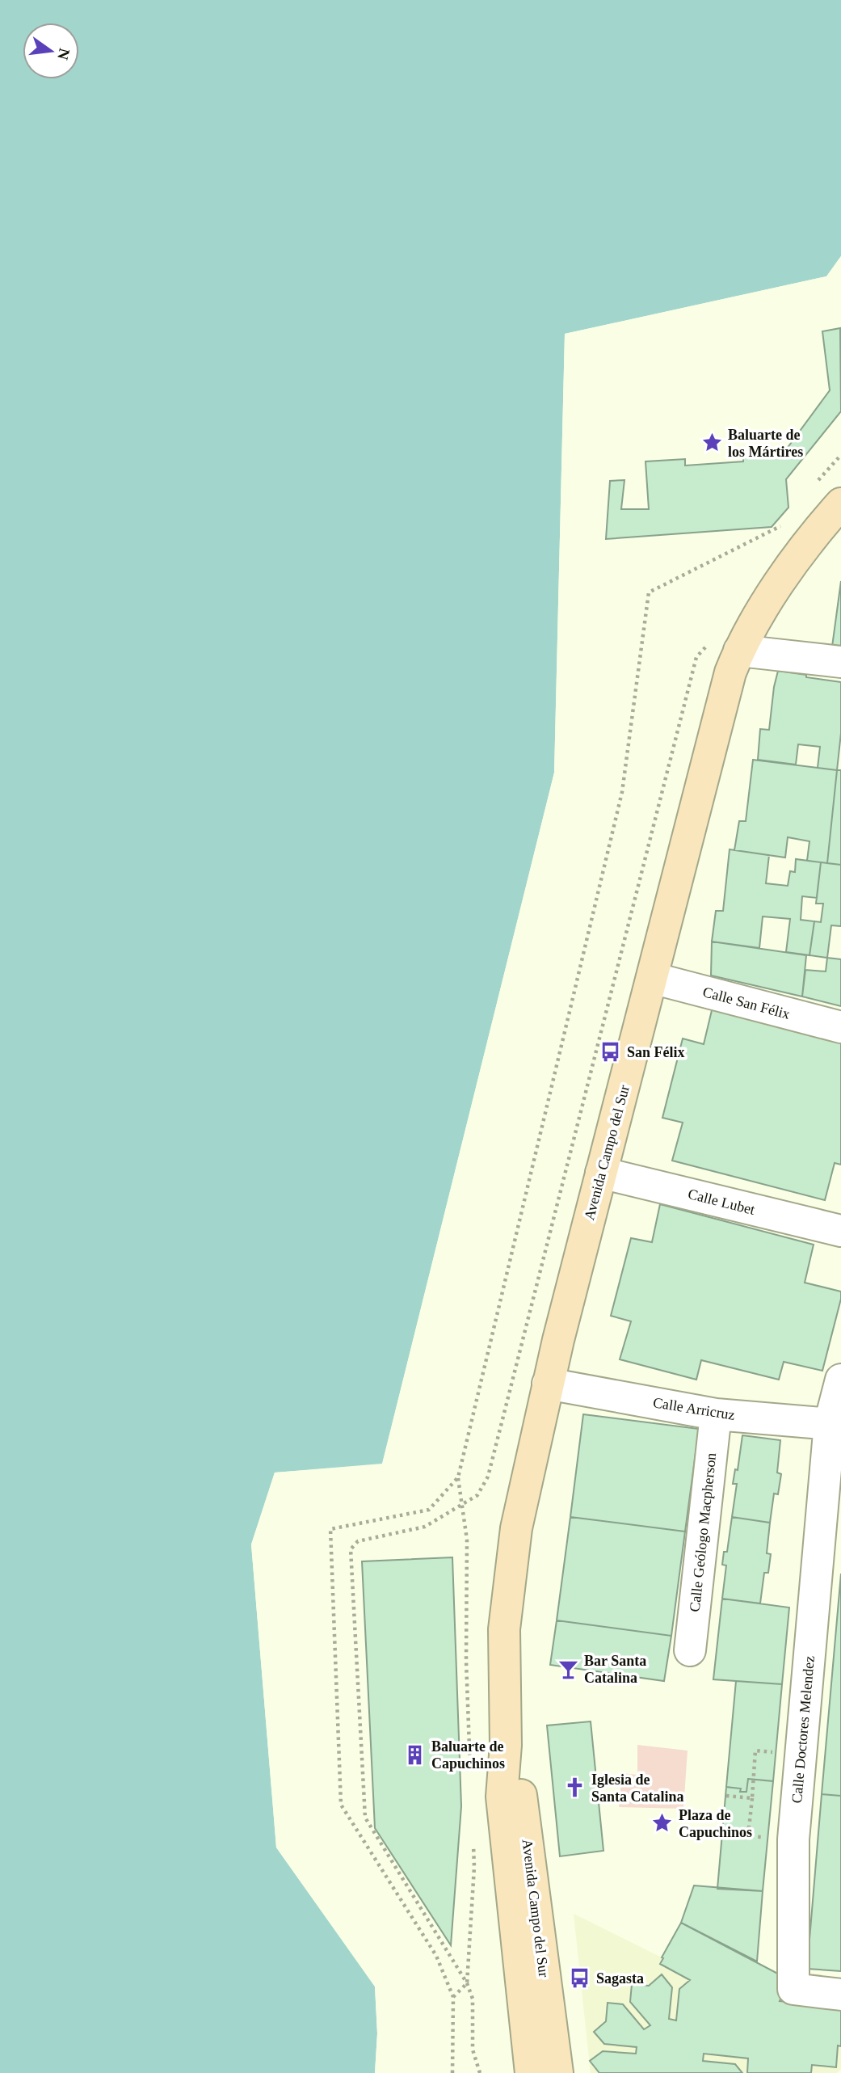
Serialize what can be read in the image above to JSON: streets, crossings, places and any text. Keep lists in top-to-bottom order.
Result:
{
  "streets": {
    "street": [
      "Calle San Félix",
      "Avenida Campo del Sur",
      "Calle Lubet",
      "Calle Arricruz",
      "Calle Geólogo Macpherson",
      "Calle Doctores Melendez"
    ]
  },
  "crossings": [
    ["Calle San Félix", "Avenida Campo del Sur"],
    ["Avenida Campo del Sur", "Calle Lubet"],
    ["Avenida Campo del Sur", "Calle Arricruz"],
    ["Calle Arricruz", "Calle Geólogo Macpherson"],
    ["Calle Arricruz", "Calle Doctores Melendez"]
  ],
  "places": {
    "place": ["Baluarte de los Mártires", "Plaza de Capuchinos"],
    "bus stop": ["San Félix", "Sagasta"],
    "bar": ["Bar Santa Catalina"],
    "building": ["Baluarte de Capuchinos"],
    "church": ["Iglesia de Santa Catalina"]
  },
  "north": "right"
}
